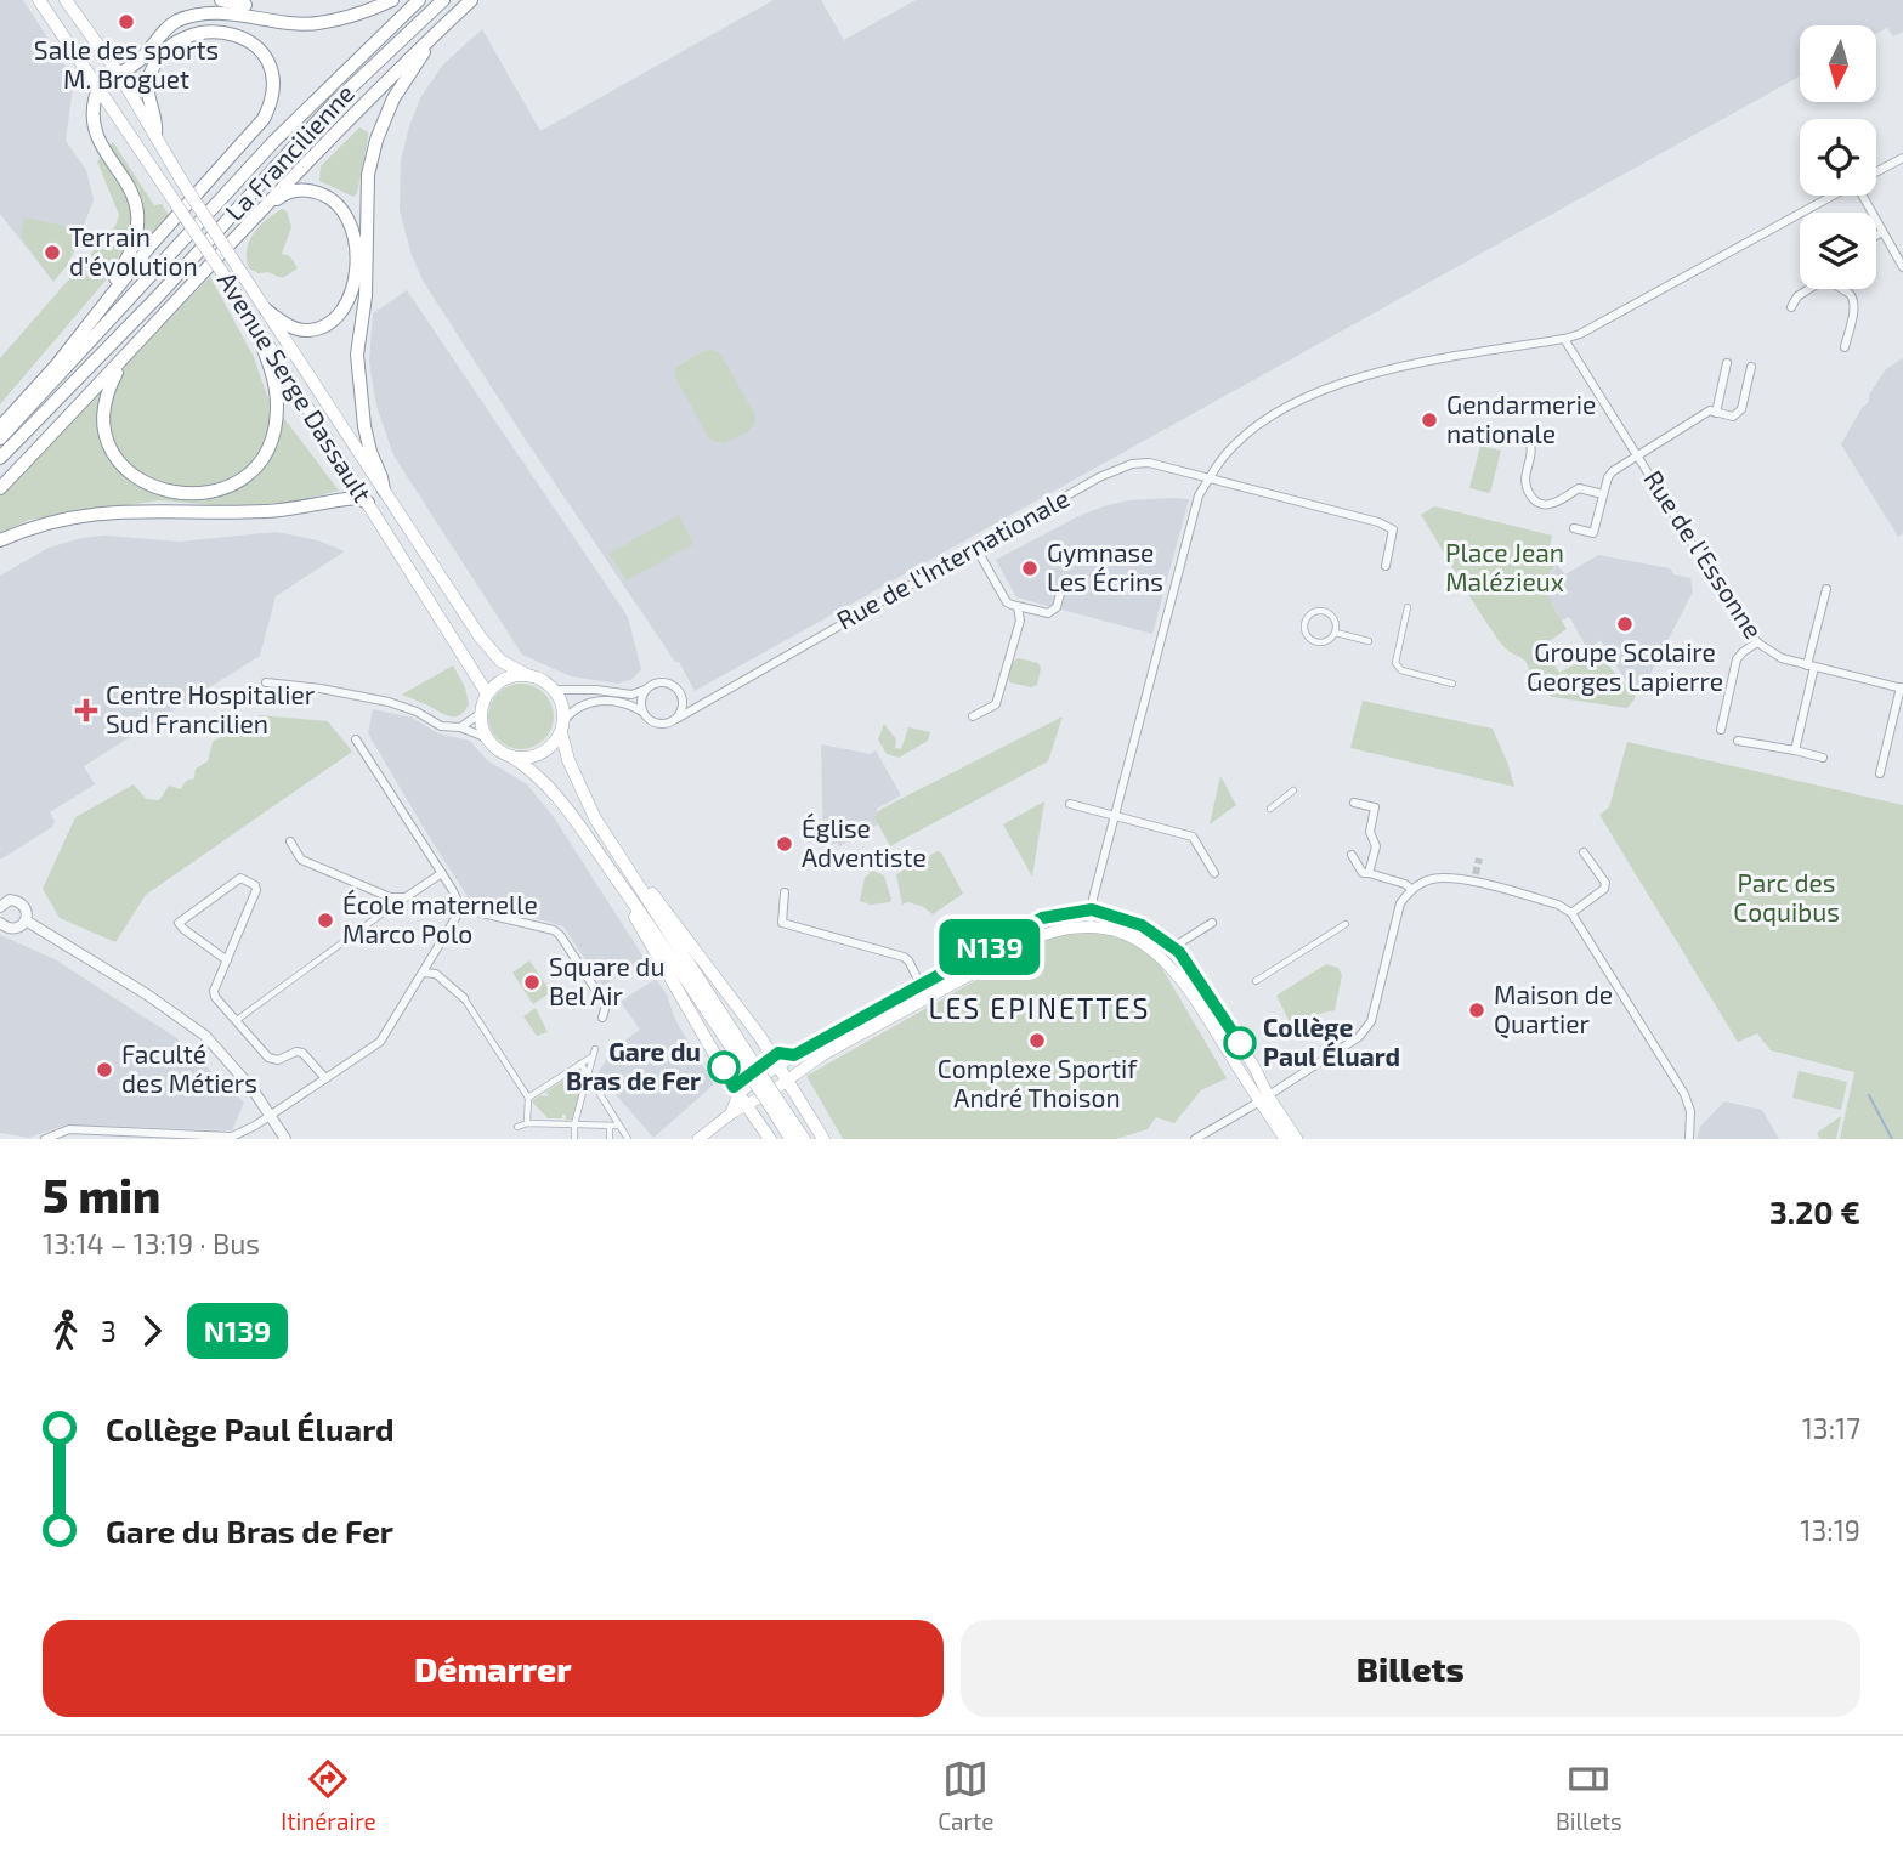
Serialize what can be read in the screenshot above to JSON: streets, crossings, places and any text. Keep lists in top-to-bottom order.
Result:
{
  "streets": {
    "highway": ["La Francilienne"],
    "main road": ["Avenue Serge Dassault"],
    "street": ["Rue de l'Essonne", "Rue de l'Internationale"]
  },
  "districts": ["LES EPINETTES"],
  "parks": ["Place Jean Malézieux", "Parc des Coquibus"],
  "places": {
    "other": [
      "Salle des sports M. Broguet",
      "Terrain d'évolution",
      "Gendarmerie nationale",
      "Gymnase Les Écrins",
      "Groupe Scolaire Georges Lapierre",
      "Église Adventiste",
      "École maternelle Marco Polo",
      "Square du Bel Air",
      "Maison de Quartier",
      "Complexe Sportif André Thoison",
      "Collège Paul Éluard",
      "Gare du Bras de Fer",
      "Faculté des Métiers"
    ],
    "health": ["Centre Hospitalier Sud Francilien"]
  },
  "lines": ["bus line N139"],
  "north": "bottom",
  "page": {
    "on_map": "N139",
    "heading": ["5 min", "13:14 – 13:19 · Bus", "3.20 €"],
    "legs": ["3", "N139"],
    "list": [
      {
        "name": "Collège Paul Éluard",
        "value": "13:17"
      },
      {
        "name": "Gare du Bras de Fer",
        "value": "13:19"
      }
    ],
    "buttons": ["Démarrer", "Billets"],
    "tabs": ["Itinéraire", "Carte", "Billets"]
  }
}
